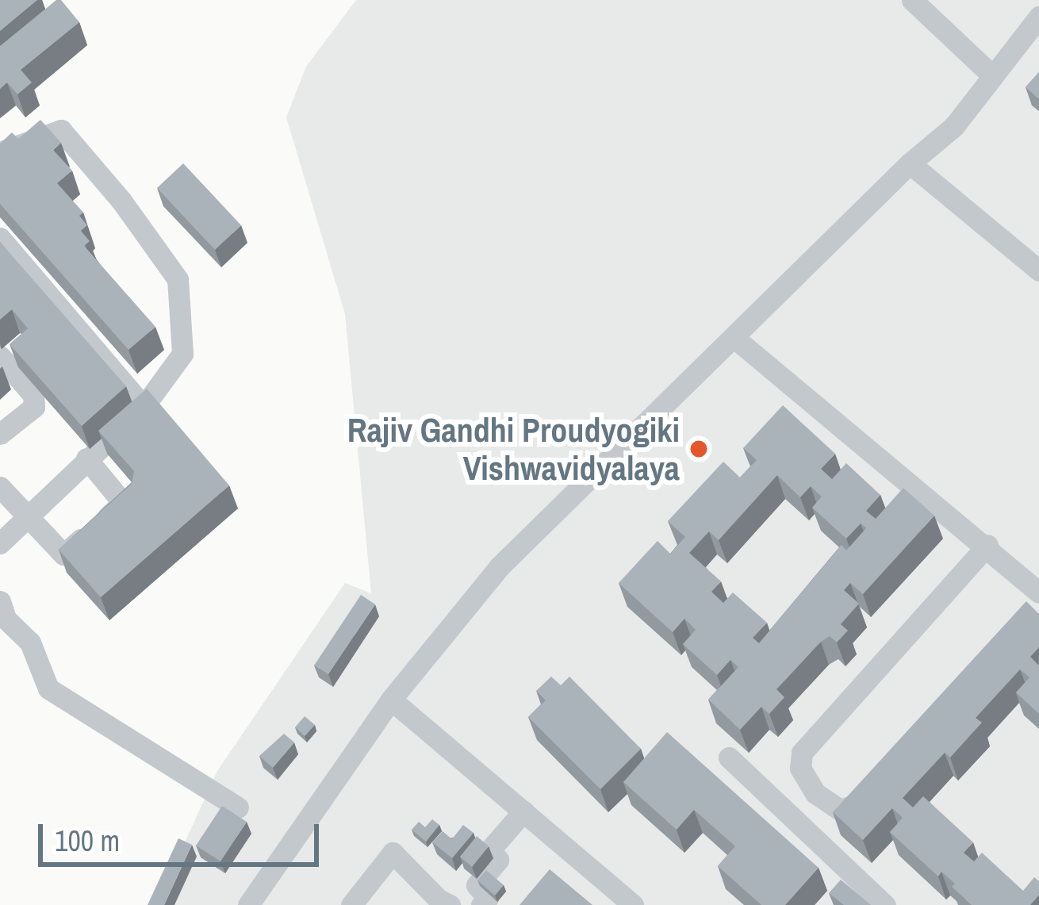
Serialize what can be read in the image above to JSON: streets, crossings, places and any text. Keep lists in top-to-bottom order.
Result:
{
  "places": ["Rajiv Gandhi Proudyogiki Vishwavidyalaya"],
  "scale_bar": "100 m"
}
